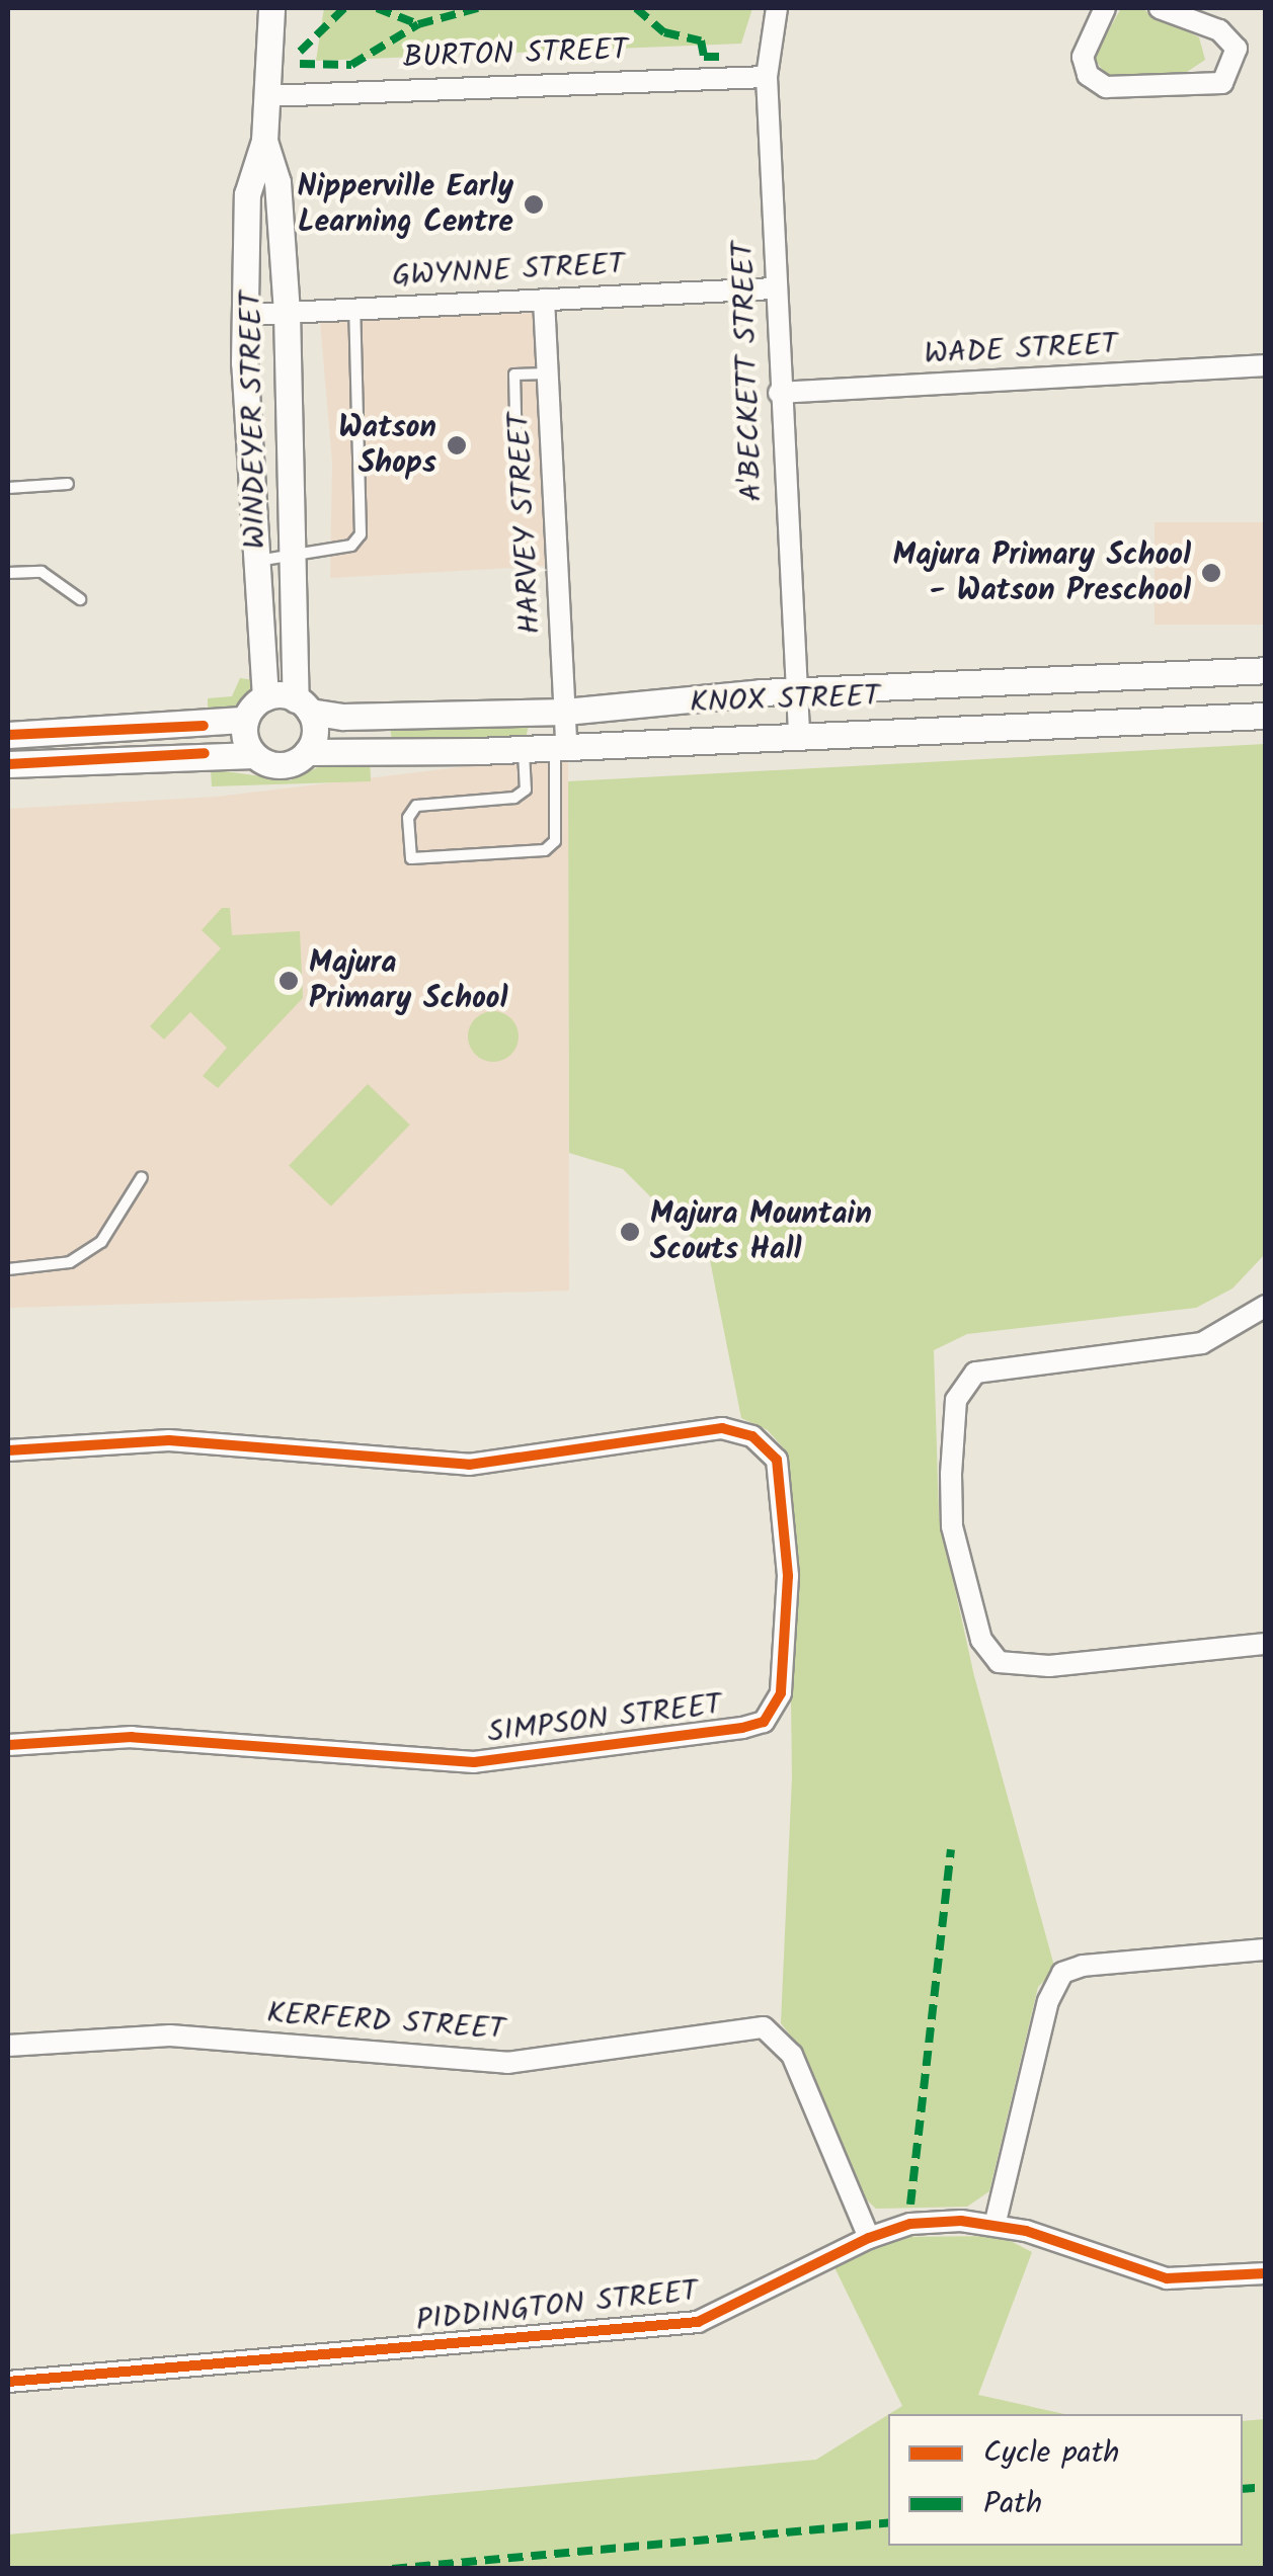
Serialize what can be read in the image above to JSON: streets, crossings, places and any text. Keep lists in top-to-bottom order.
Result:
{
  "streets": {
    "street": [
      "BURTON STREET",
      "GWYNNE STREET",
      "WADE STREET",
      "A'BECKETT STREET",
      "WINDEYER STREET",
      "HARVEY STREET",
      "KNOX STREET",
      "SIMPSON STREET",
      "KERFERD STREET",
      "PIDDINGTON STREET"
    ]
  },
  "crossings": [
    ["BURTON STREET", "A'BECKETT STREET"],
    ["BURTON STREET", "WINDEYER STREET"],
    ["GWYNNE STREET", "A'BECKETT STREET"],
    ["GWYNNE STREET", "WINDEYER STREET"],
    ["GWYNNE STREET", "HARVEY STREET"],
    ["WADE STREET", "A'BECKETT STREET"],
    ["A'BECKETT STREET", "KNOX STREET"],
    ["WINDEYER STREET", "KNOX STREET"],
    ["HARVEY STREET", "KNOX STREET"],
    ["KERFERD STREET", "PIDDINGTON STREET"]
  ],
  "places": [
    "Nipperville Early Learning Centre",
    "Watson Shops",
    "Majura Primary School - Watson Preschool",
    "Majura Primary School",
    "Majura Mountain Scouts Hall"
  ],
  "legend": ["Cycle path", "Path"]
}
